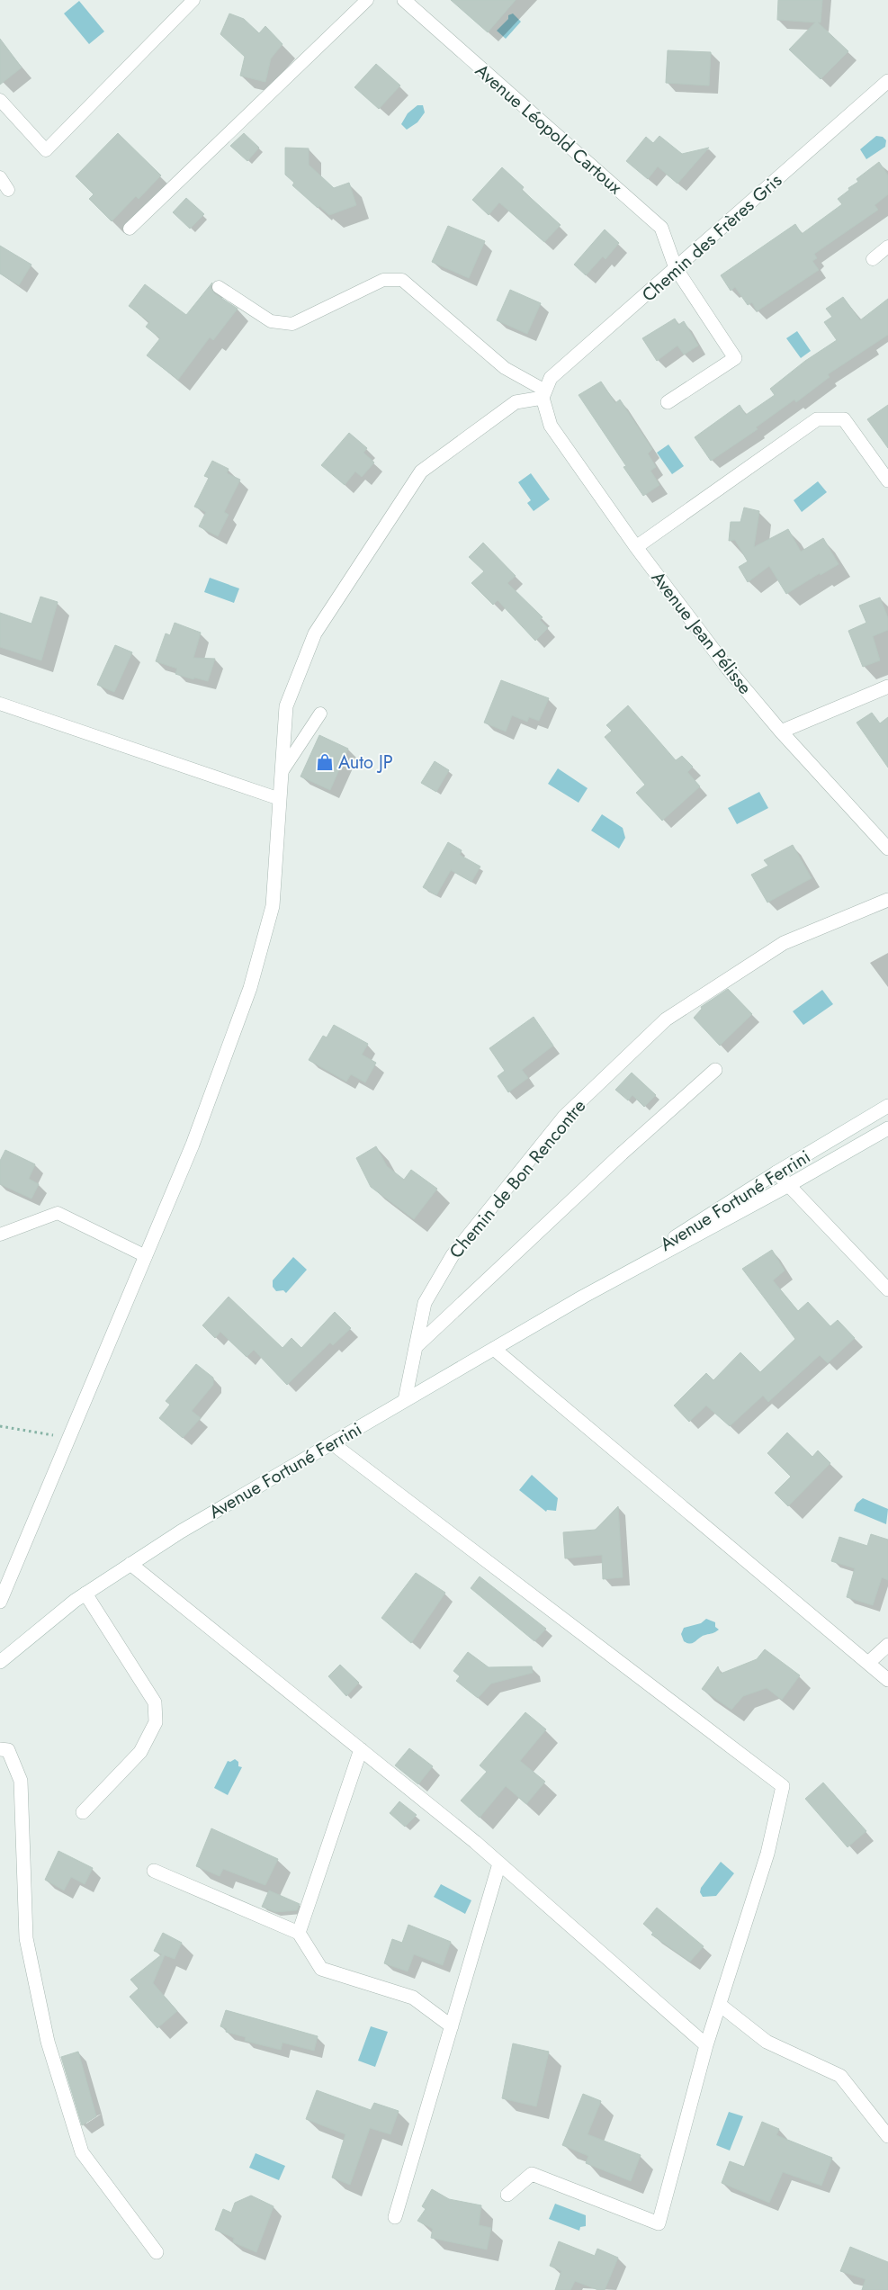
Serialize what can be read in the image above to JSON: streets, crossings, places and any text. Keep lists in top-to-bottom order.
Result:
{
  "streets": {
    "street": [
      "Avenue Léopold Cartoux",
      "Chemin des Frères Gris",
      "Avenue Jean Pélisse",
      "Chemin de Bon Rencontre",
      "Avenue Fortuné Ferrini"
    ]
  },
  "crossings": [
    ["Avenue Léopold Cartoux", "Chemin des Frères Gris"],
    ["Chemin des Frères Gris", "Avenue Jean Pélisse"],
    ["Chemin de Bon Rencontre", "Avenue Fortuné Ferrini"]
  ],
  "places": {
    "shop": ["Auto JP"]
  }
}
